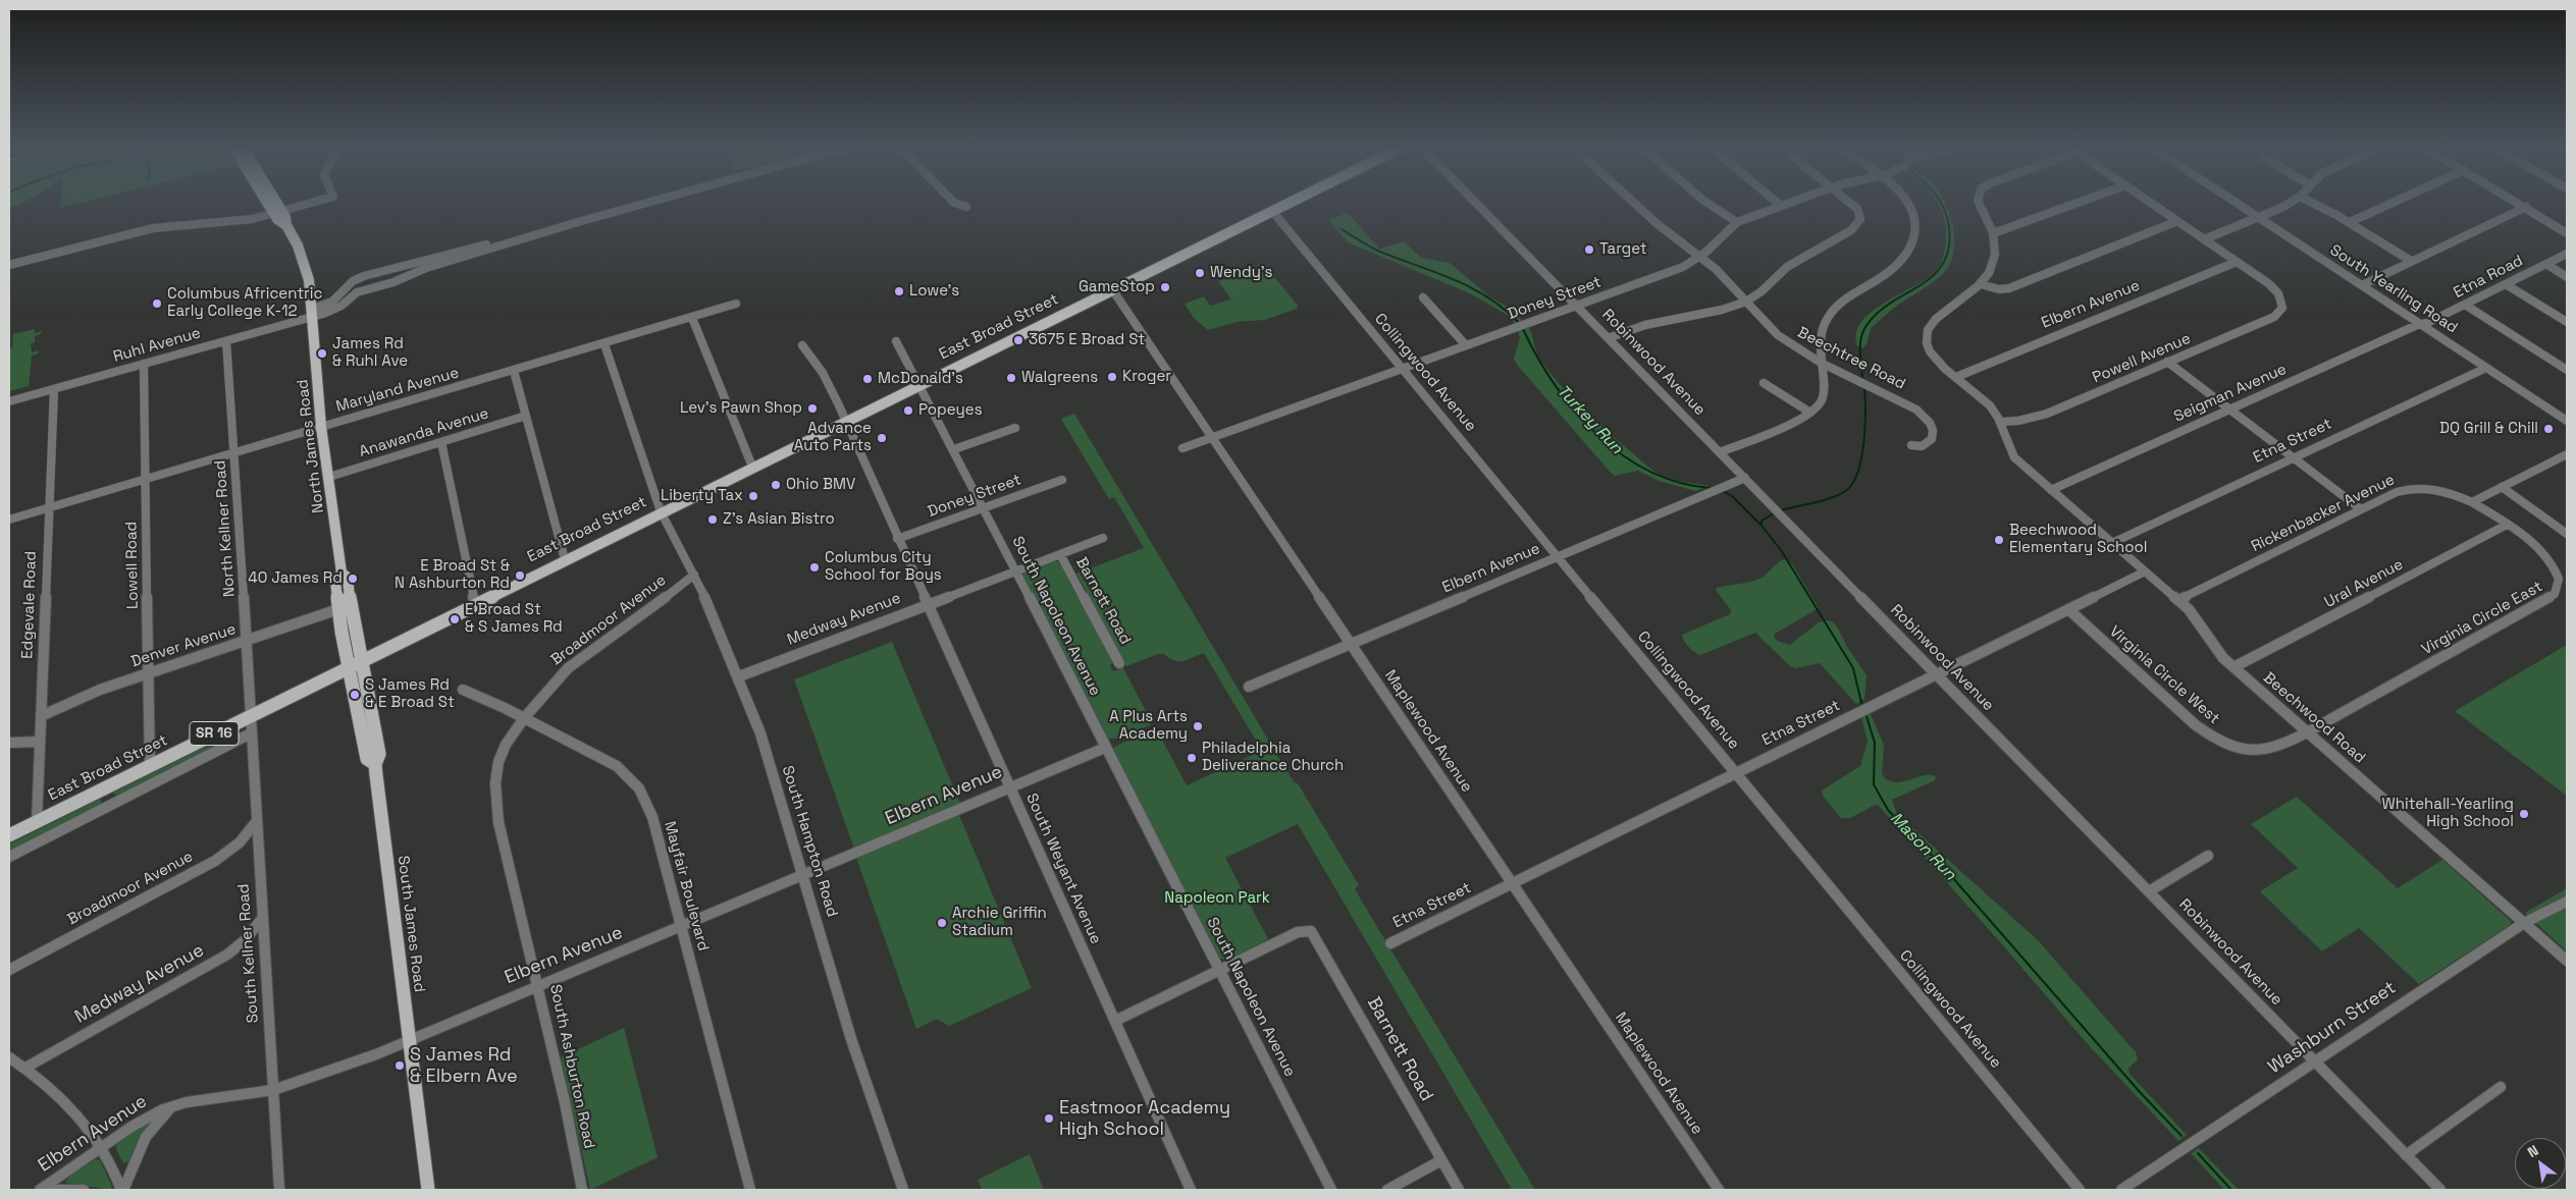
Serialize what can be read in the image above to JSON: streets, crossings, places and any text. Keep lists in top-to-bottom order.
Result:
{
  "streets": {
    "main road": [
      "East Broad Street",
      "North James Road",
      "SR 16",
      "South James Road"
    ],
    "street": [
      "Etna Road",
      "South Yearling Road",
      "Doney Street",
      "Elbern Avenue",
      "Ruhl Avenue",
      "Beechtree Road",
      "Powell Avenue",
      "Robinwood Avenue",
      "Collingwood Avenue",
      "Maryland Avenue",
      "Seigman Avenue",
      "Anawanda Avenue",
      "Etna Street",
      "Rickenbacker Avenue",
      "North Kellner Road",
      "Lowell Road",
      "Ural Avenue",
      "Barnett Road",
      "Edgevale Road",
      "South Napoleon Avenue",
      "Virginia Circle East",
      "Medway Avenue",
      "Broadmoor Avenue",
      "Denver Avenue",
      "Virginia Circle West",
      "Beechwood Road",
      "Maplewood Avenue",
      "South Hampton Road",
      "South Weyant Avenue",
      "Mayfair Boulevard",
      "South Kellner Road",
      "Washburn Street",
      "South Ashburton Road"
    ]
  },
  "crossings": [
    ["Etna Road", "South Yearling Road"],
    ["Etna Road", "Seigman Avenue"],
    ["South Yearling Road", "Seigman Avenue"],
    ["South Yearling Road", "Etna Street"],
    ["Doney Street", "Beechtree Road"],
    ["Doney Street", "Robinwood Avenue"],
    ["Doney Street", "Collingwood Avenue"],
    ["Doney Street", "South Napoleon Avenue"],
    ["Doney Street", "Maplewood Avenue"],
    ["Doney Street", "South Weyant Avenue"],
    ["Elbern Avenue", "Powell Avenue"],
    ["Elbern Avenue", "Robinwood Avenue"],
    ["Elbern Avenue", "Collingwood Avenue"],
    ["Elbern Avenue", "South Napoleon Avenue"],
    ["Elbern Avenue", "Maplewood Avenue"],
    ["Elbern Avenue", "South Hampton Road"],
    ["Elbern Avenue", "South Weyant Avenue"],
    ["Elbern Avenue", "Mayfair Boulevard"],
    ["Elbern Avenue", "South James Road"],
    ["Elbern Avenue", "South Kellner Road"],
    ["Elbern Avenue", "South Ashburton Road"],
    ["East Broad Street", "Collingwood Avenue"],
    ["East Broad Street", "North James Road"],
    ["East Broad Street", "North Kellner Road"],
    ["East Broad Street", "Lowell Road"],
    ["East Broad Street", "Edgevale Road"],
    ["East Broad Street", "South Napoleon Avenue"],
    ["East Broad Street", "Maplewood Avenue"],
    ["East Broad Street", "South Hampton Road"],
    ["East Broad Street", "South Weyant Avenue"],
    ["East Broad Street", "South James Road"],
    ["East Broad Street", "South Kellner Road"],
    ["Ruhl Avenue", "North James Road"],
    ["Ruhl Avenue", "North Kellner Road"],
    ["Ruhl Avenue", "Lowell Road"],
    ["Ruhl Avenue", "Edgevale Road"],
    ["Powell Avenue", "Beechwood Road"],
    ["Robinwood Avenue", "Etna Street"],
    ["Robinwood Avenue", "Washburn Street"],
    ["Collingwood Avenue", "Etna Street"],
    ["Maryland Avenue", "North James Road"],
    ["Maryland Avenue", "North Kellner Road"],
    ["Maryland Avenue", "Lowell Road"],
    ["Maryland Avenue", "Edgevale Road"],
    ["Maryland Avenue", "South Hampton Road"],
    ["Seigman Avenue", "Beechwood Road"],
    ["Anawanda Avenue", "North James Road"],
    ["Etna Street", "Virginia Circle West"],
    ["Etna Street", "Beechwood Road"],
    ["Etna Street", "Maplewood Avenue"],
    ["North James Road", "Denver Avenue"],
    ["North James Road", "South James Road"],
    ["Rickenbacker Avenue", "Virginia Circle East"],
    ["Rickenbacker Avenue", "Beechwood Road"],
    ["North Kellner Road", "Denver Avenue"],
    ["North Kellner Road", "South Kellner Road"],
    ["Lowell Road", "Denver Avenue"],
    ["Ural Avenue", "Virginia Circle East"],
    ["Ural Avenue", "Beechwood Road"],
    ["Barnett Road", "South Napoleon Avenue"],
    ["Barnett Road", "Medway Avenue"],
    ["Edgevale Road", "Denver Avenue"],
    ["South Napoleon Avenue", "Medway Avenue"],
    ["Virginia Circle East", "Virginia Circle West"],
    ["Virginia Circle East", "Beechwood Road"],
    ["Medway Avenue", "South Hampton Road"],
    ["Medway Avenue", "South Weyant Avenue"],
    ["Medway Avenue", "South Kellner Road"],
    ["Broadmoor Avenue", "South Hampton Road"],
    ["Broadmoor Avenue", "Mayfair Boulevard"],
    ["Broadmoor Avenue", "South Kellner Road"],
    ["Broadmoor Avenue", "South Ashburton Road"],
    ["Virginia Circle West", "Beechwood Road"],
    ["Beechwood Road", "Washburn Street"],
    ["Mayfair Boulevard", "South Ashburton Road"]
  ],
  "water": ["Turkey Run", "Mason Run"],
  "parks": ["Napoleon Park"],
  "places": [
    "Target",
    "Wendy's",
    "GameStop",
    "Lowe's",
    "Columbus Africentric Early College K-12",
    "3675 E Broad St",
    "James Rd & Ruhl Ave",
    "Kroger",
    "Walgreens",
    "McDonald's",
    "Lev's Pawn Shop",
    "Popeyes",
    "DQ Grill & Chill",
    "Advance Auto Parts",
    "Ohio BMV",
    "Liberty Tax",
    "Z's Asian Bistro",
    "Beechwood Elementary School",
    "Columbus City School for Boys",
    "E Broad St & N Ashburton Rd",
    "40 James Rd",
    "E Broad St & S James Rd",
    "S James Rd & E Broad St",
    "A Plus Arts Academy",
    "Philadelphia Deliverance Church",
    "Whitehall-Yearling High School",
    "Archie Griffin Stadium",
    "S James Rd & Elbern Ave",
    "Eastmoor Academy High School"
  ],
  "north": "top left"
}
